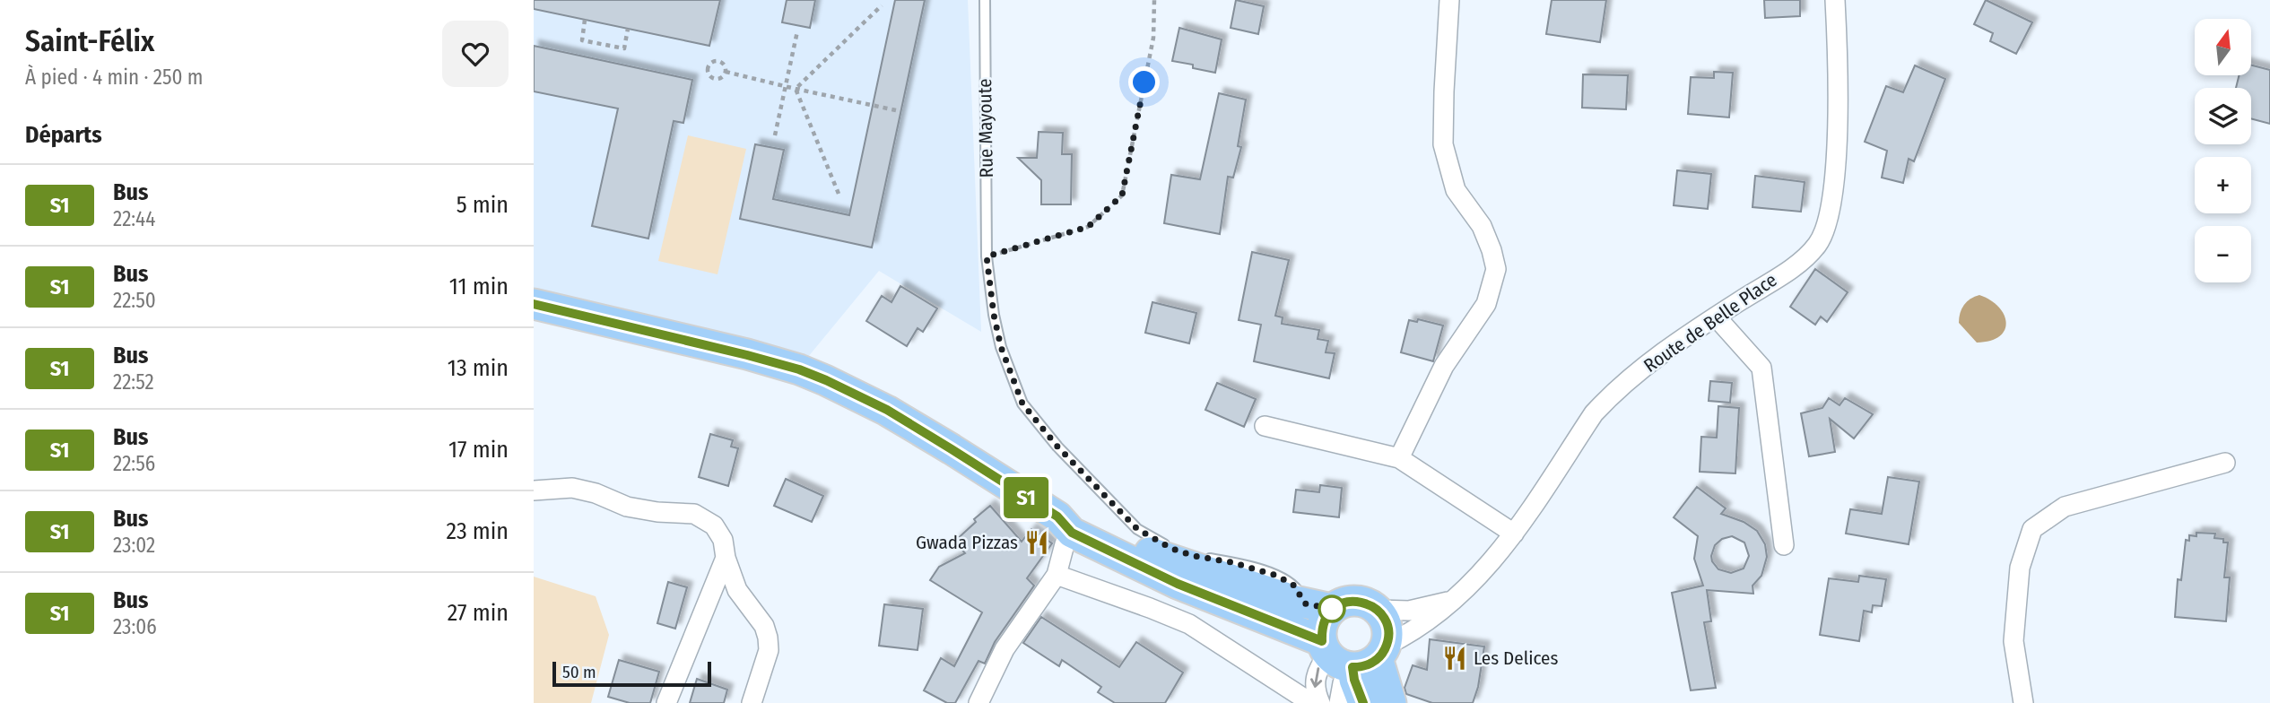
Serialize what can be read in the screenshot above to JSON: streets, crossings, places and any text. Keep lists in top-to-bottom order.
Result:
{
  "streets": {
    "street": ["Route de Belle Place"],
    "lane": ["Rue Mayoute"]
  },
  "places": {
    "restaurant": ["Gwada Pizzas", "Les Delices"]
  },
  "lines": ["bus line S1"],
  "scale_bar": "50 m",
  "north": "top",
  "page": {
    "heading": [
      ["Saint-Félix", "À pied · 4 min · 250 m"],
      "Départs"
    ],
    "on_map": "S1",
    "map_buttons": ["+", "−"],
    "list": [
      {
        "mark": "S1",
        "name": "Bus",
        "note": "22:44",
        "value": "5 min"
      },
      {
        "mark": "S1",
        "name": "Bus",
        "note": "22:50",
        "value": "11 min"
      },
      {
        "mark": "S1",
        "name": "Bus",
        "note": "22:52",
        "value": "13 min"
      },
      {
        "mark": "S1",
        "name": "Bus",
        "note": "22:56",
        "value": "17 min"
      },
      {
        "mark": "S1",
        "name": "Bus",
        "note": "23:02",
        "value": "23 min"
      },
      {
        "mark": "S1",
        "name": "Bus",
        "note": "23:06",
        "value": "27 min"
      }
    ],
    "scale": "50 m"
  }
}
